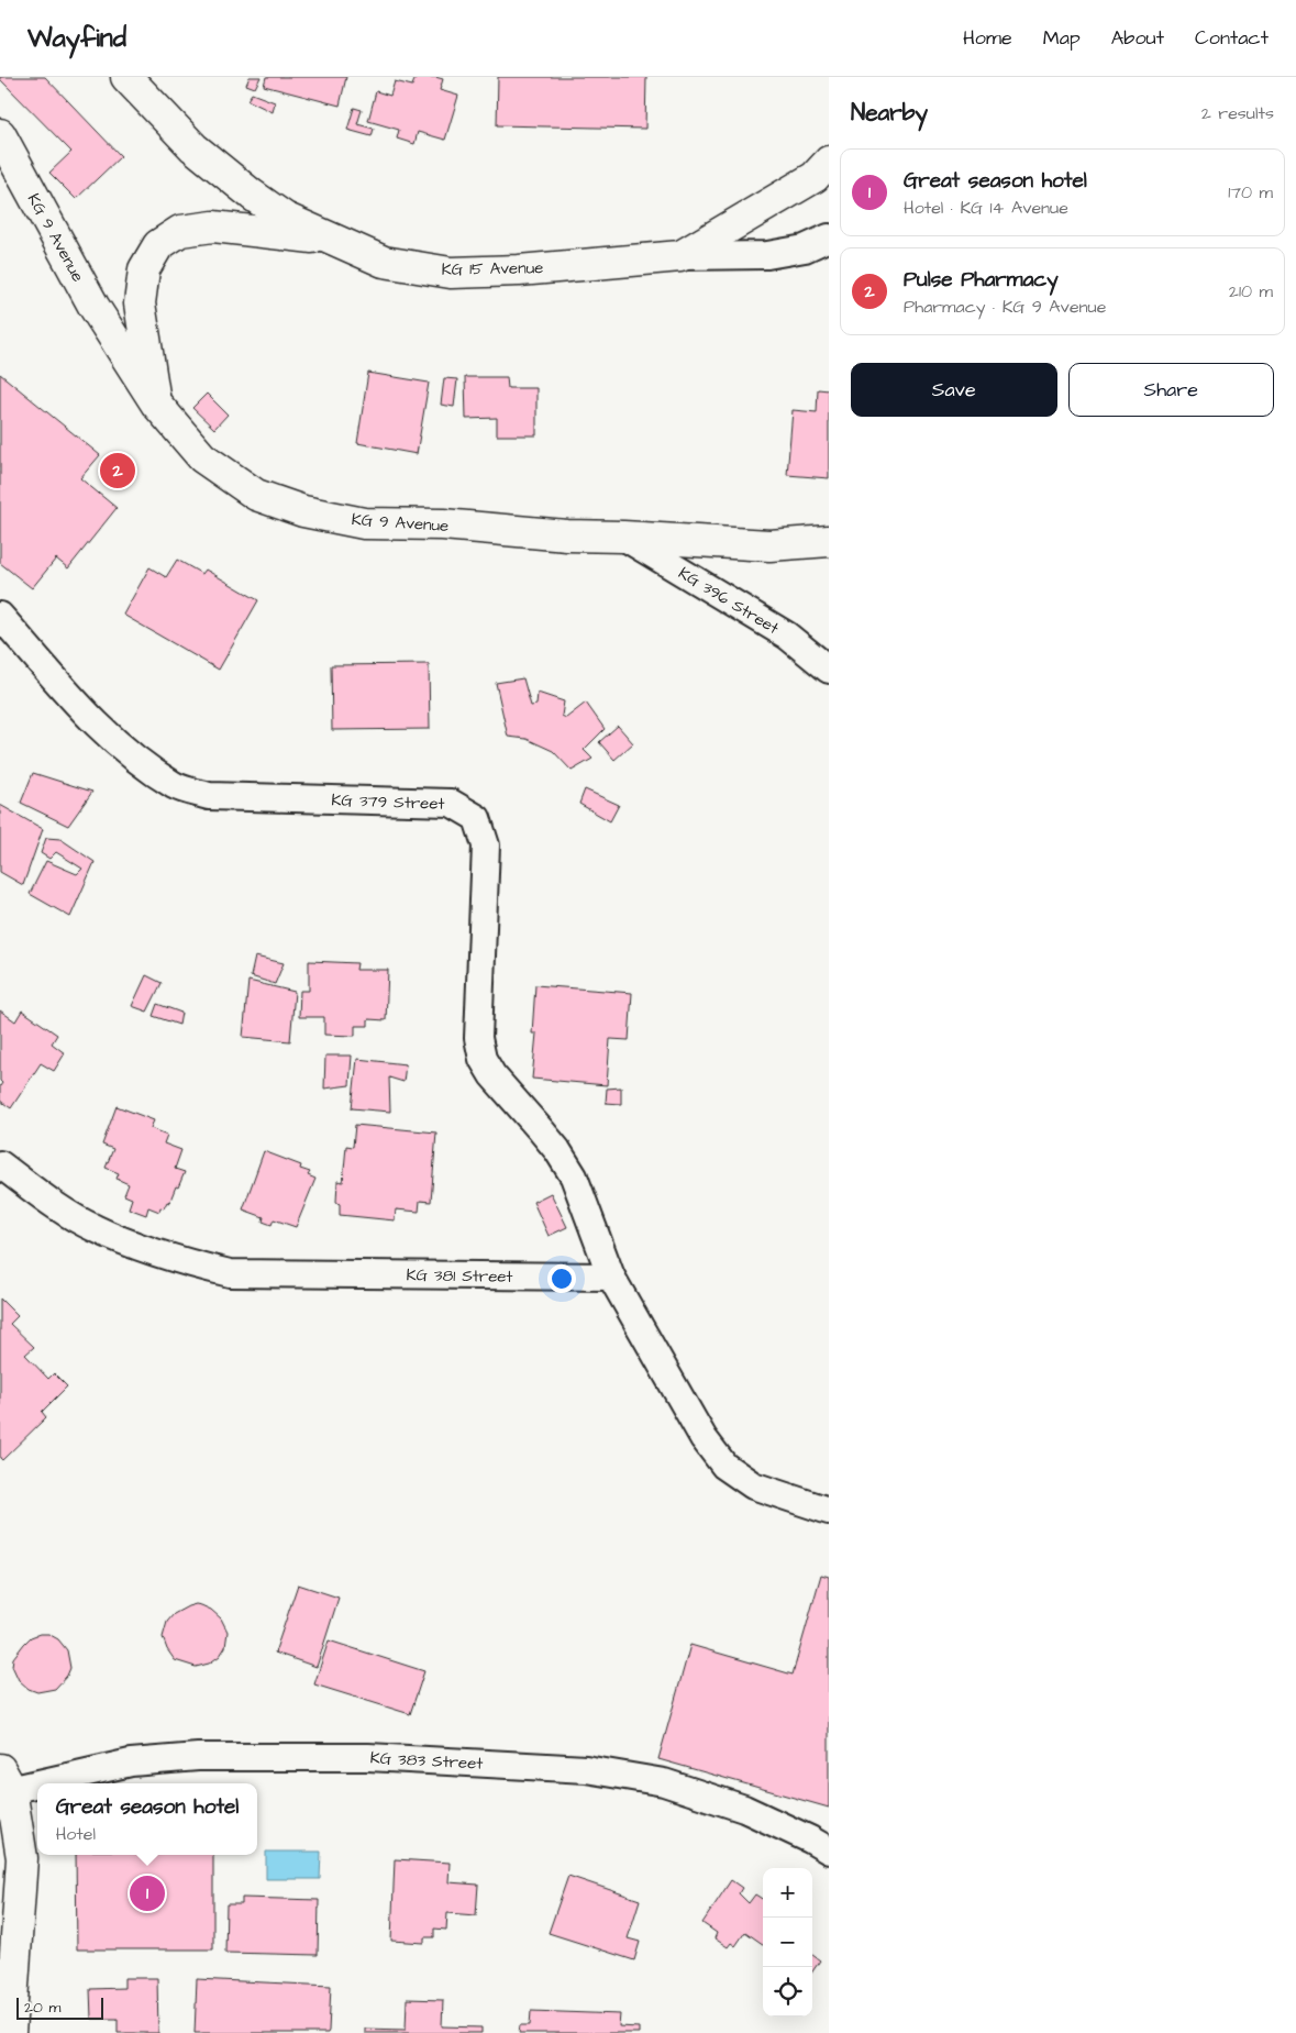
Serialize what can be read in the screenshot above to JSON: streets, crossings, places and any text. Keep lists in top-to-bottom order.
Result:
{
  "streets": {
    "main road": ["KG 9 Avenue", "KG 15 Avenue"],
    "street": [
      "KG 396 Street",
      "KG 379 Street",
      "KG 381 Street",
      "KG 383 Street"
    ]
  },
  "crossings": [
    ["KG 9 Avenue", "KG 396 Street"],
    ["KG 379 Street", "KG 381 Street"]
  ],
  "scale_bar": "20 m",
  "page": {
    "header": "Wayfind",
    "nav": [
      "Home",
      "Map",
      "About",
      "Contact"
    ],
    "heading": ["Nearby", "2 results"],
    "list": [
      {
        "mark": "1",
        "name": "Great season hotel",
        "note": "Hotel · KG 14 Avenue",
        "value": "170 m"
      },
      {
        "mark": "2",
        "name": "Pulse Pharmacy",
        "note": "Pharmacy · KG 9 Avenue",
        "value": "210 m"
      }
    ],
    "buttons": ["Save", "Share"],
    "pins": ["2", "1"],
    "popup": ["Great season hotel", "Hotel"],
    "map_buttons": ["+", "−"],
    "scale": "20 m"
  }
}
